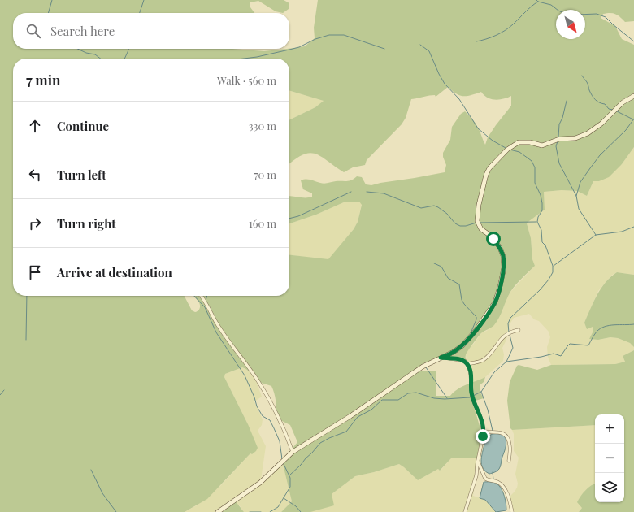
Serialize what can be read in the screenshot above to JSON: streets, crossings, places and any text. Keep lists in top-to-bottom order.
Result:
{
  "north": "bottom right",
  "page": {
    "search": "Search here",
    "heading": ["7 min", "Walk · 560 m"],
    "list": [
      ["Continue", "330 m"],
      ["Turn left", "70 m"],
      ["Turn right", "160 m"],
      "Arrive at destination"
    ],
    "map_buttons": ["+", "−"]
  }
}
